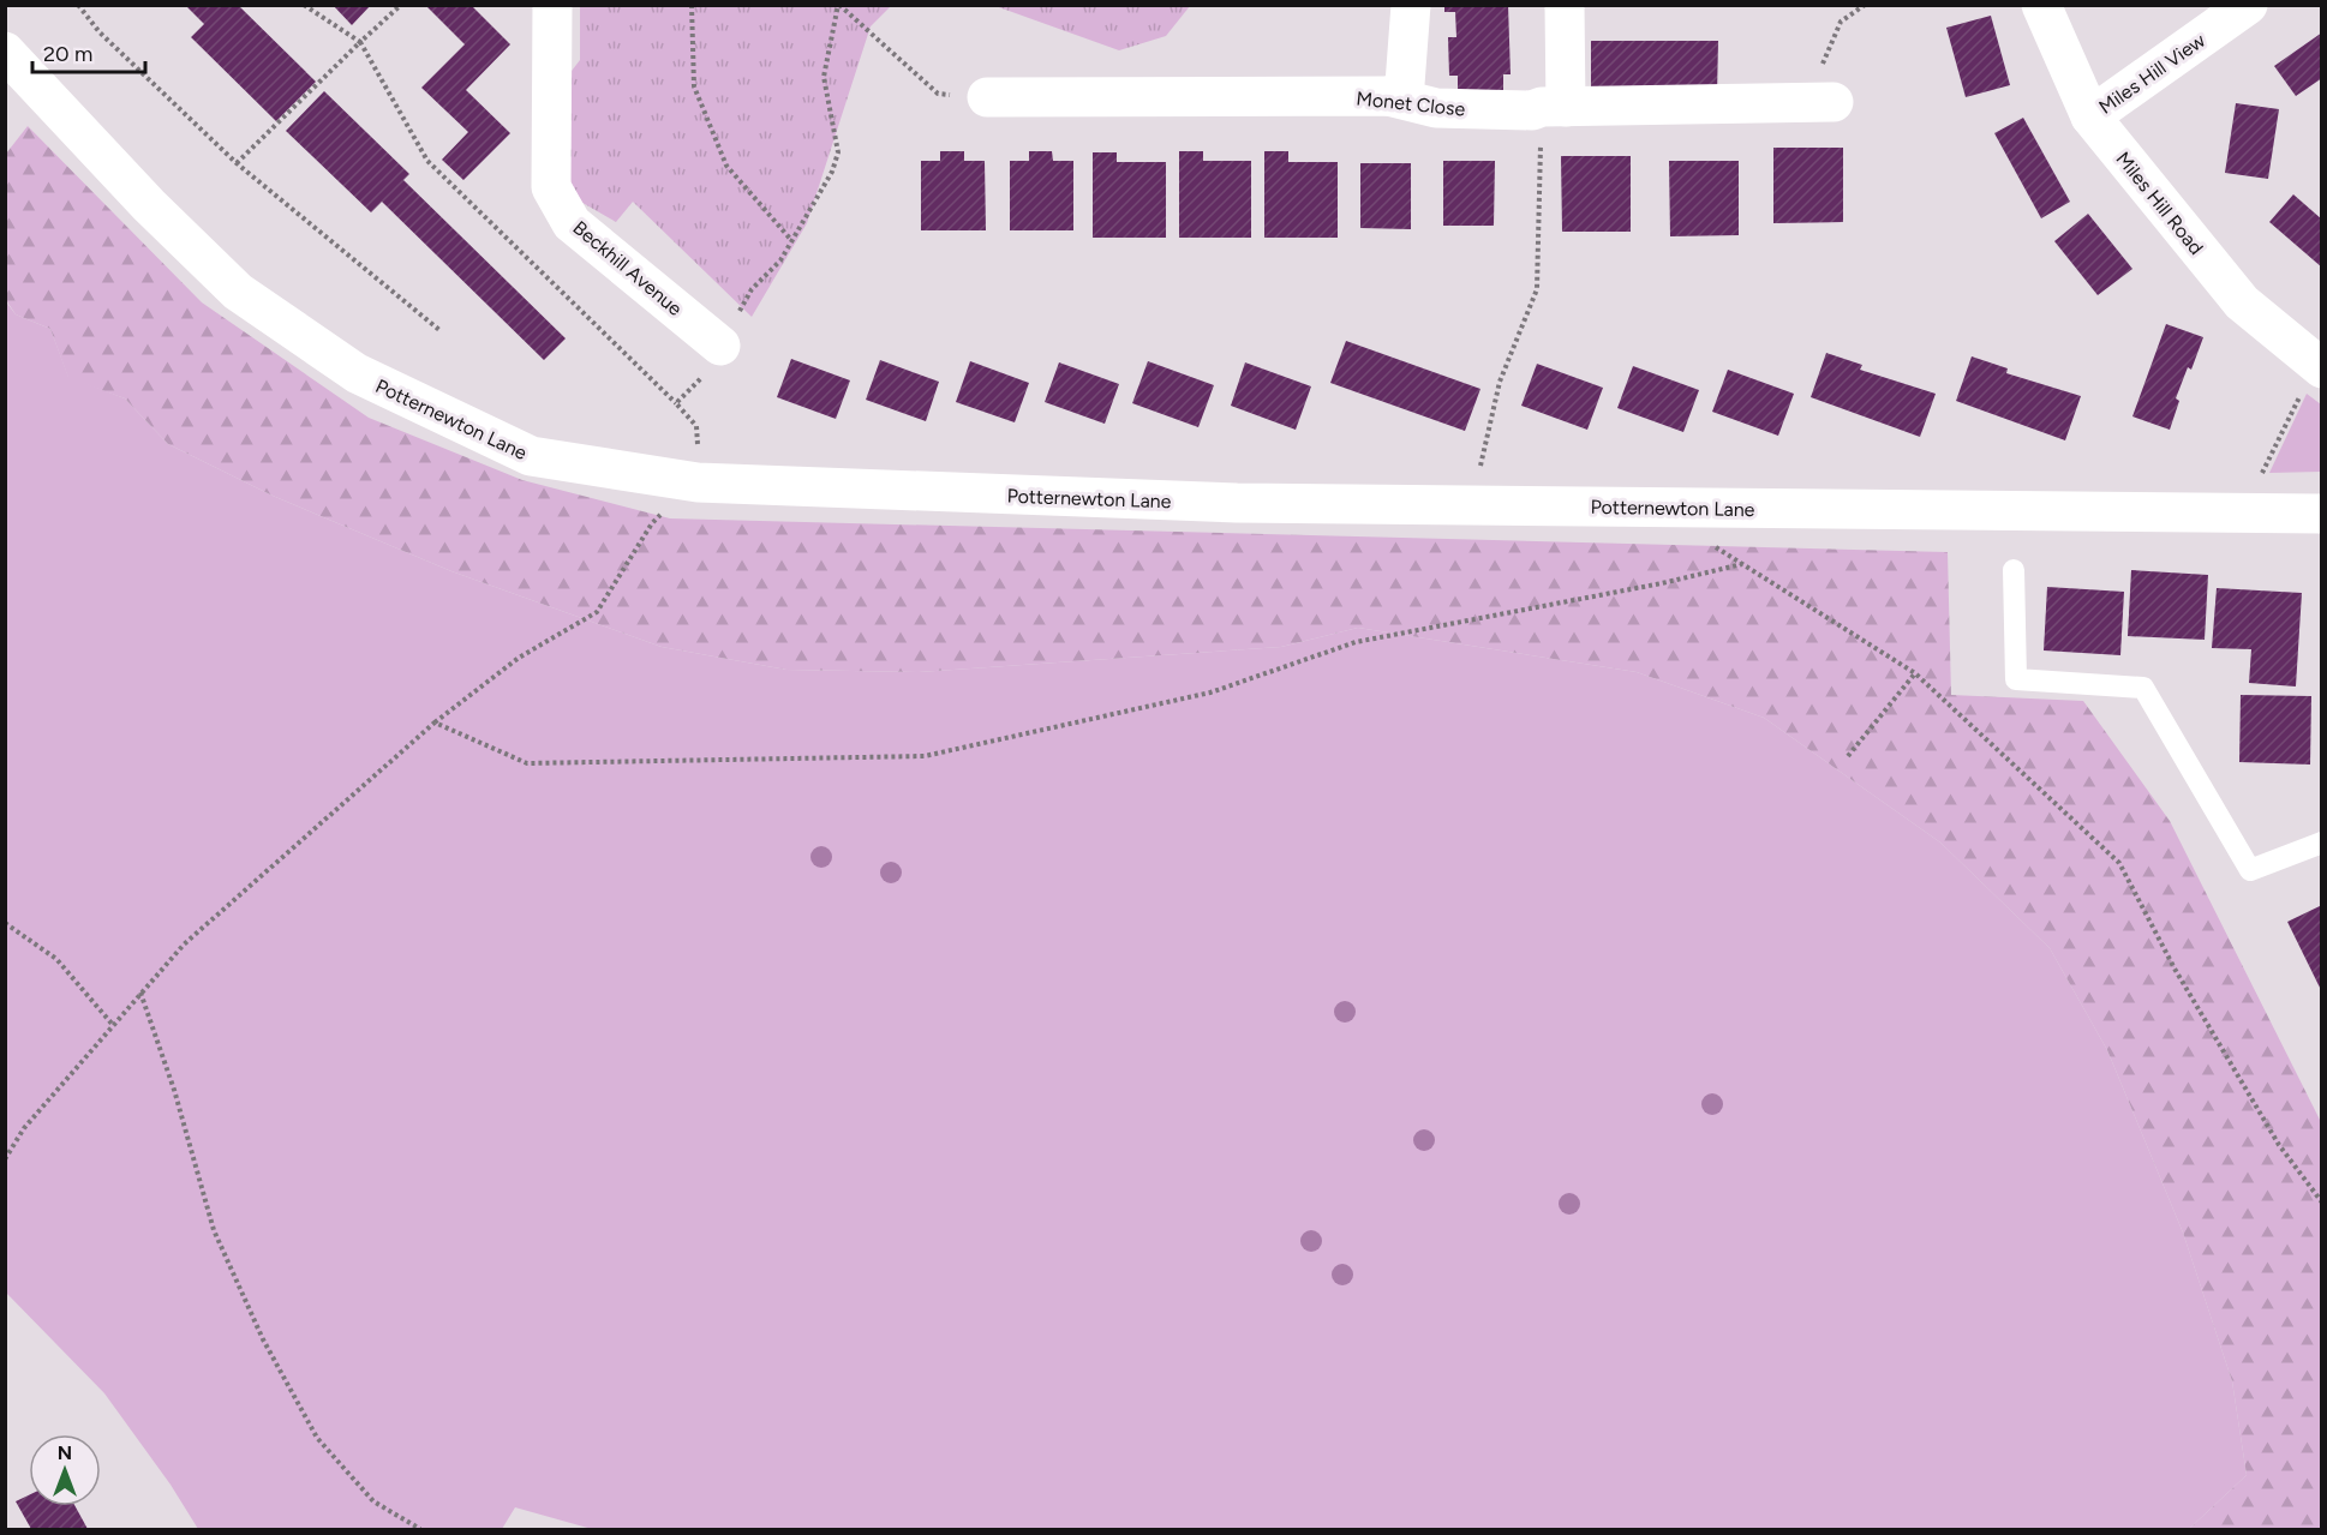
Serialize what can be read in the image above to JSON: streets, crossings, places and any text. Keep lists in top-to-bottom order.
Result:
{
  "streets": {
    "main road": [
      "Miles Hill View",
      "Monet Close",
      "Miles Hill Road",
      "Beckhill Avenue",
      "Potternewton Lane"
    ]
  },
  "crossings": [
    ["Miles Hill View", "Miles Hill Road"]
  ],
  "scale_bar": "20 m",
  "north": "top"
}
